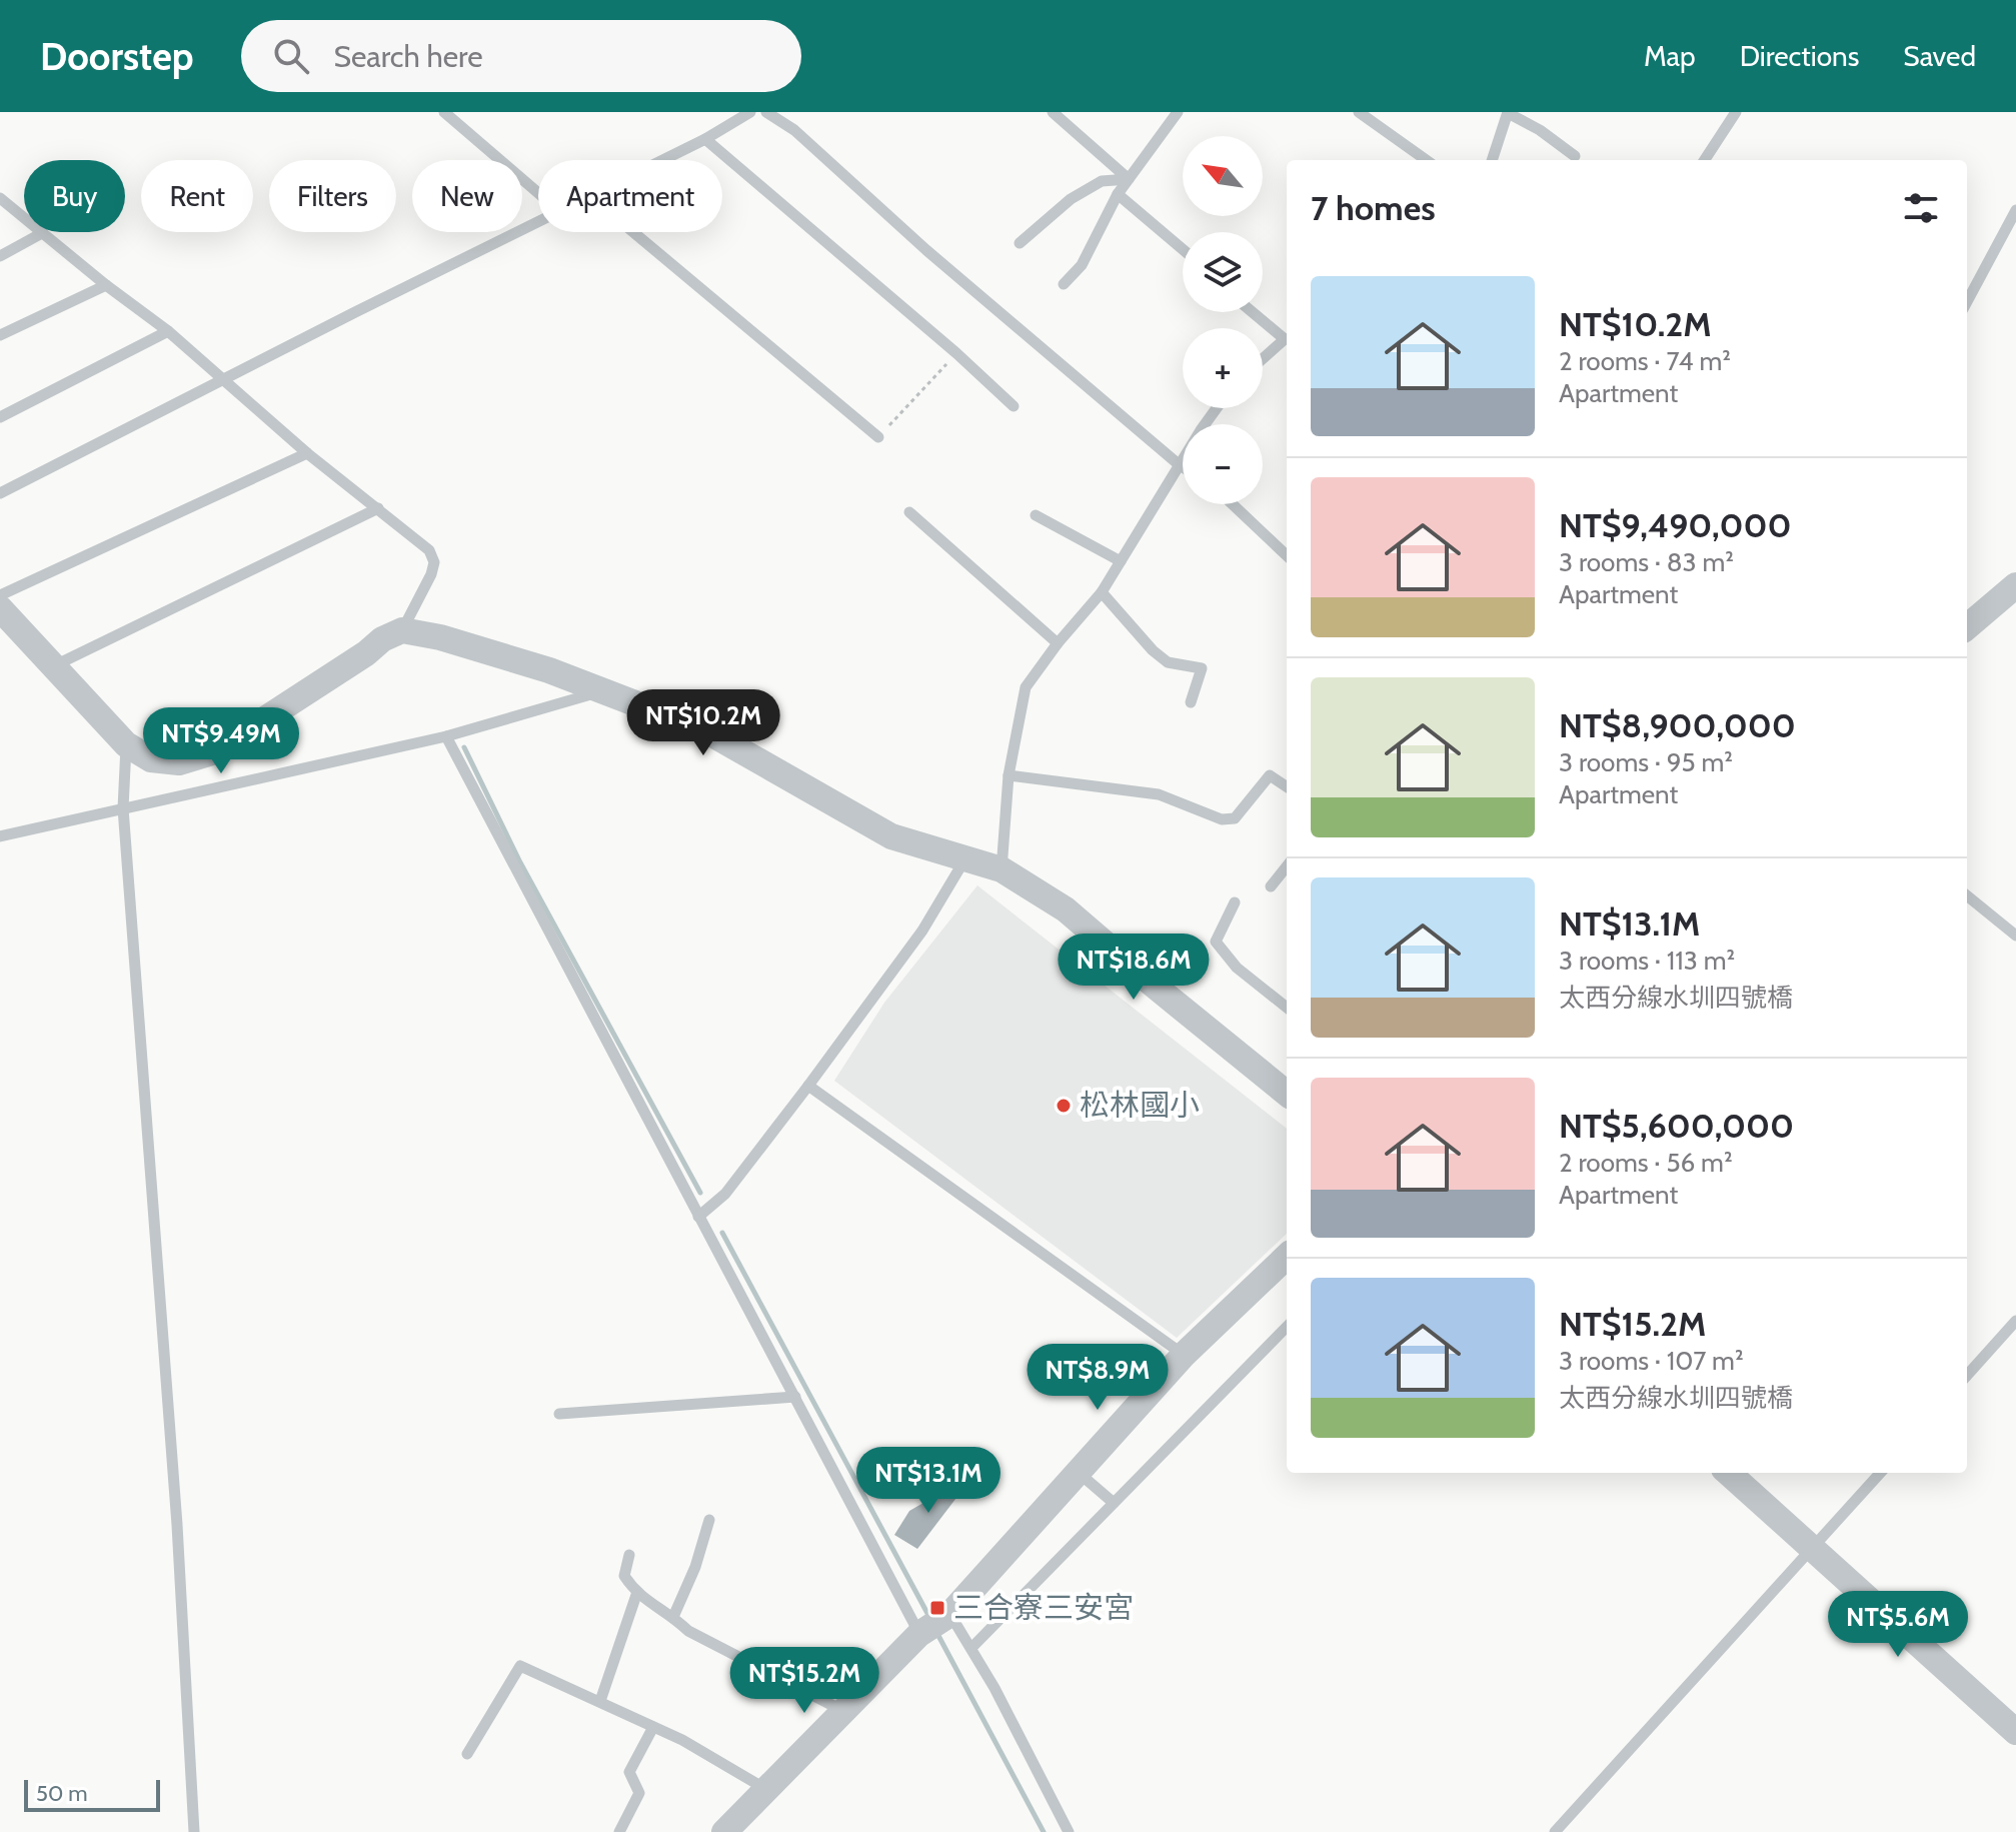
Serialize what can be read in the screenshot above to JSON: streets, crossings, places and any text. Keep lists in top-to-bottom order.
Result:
{
  "places": {
    "other": ["松林國小"],
    "transit": ["三合寮三安宮"]
  },
  "scale_bar": "50 m",
  "north": "top left",
  "page": {
    "header": "Doorstep",
    "search": "Search here",
    "nav": ["Map", "Directions", "Saved"],
    "map_buttons": ["+", "−"],
    "chip": [
      "Buy",
      "Rent",
      "Filters",
      "New",
      "Apartment"
    ],
    "heading": "7 homes",
    "list": [
      {
        "name": "NT$10.2M",
        "note": "2 rooms · 74 m² · Apartment"
      },
      {
        "name": "NT$9,490,000",
        "note": "3 rooms · 83 m² · Apartment"
      },
      {
        "name": "NT$8,900,000",
        "note": "3 rooms · 95 m² · Apartment"
      },
      {
        "name": "NT$13.1M",
        "note": "3 rooms · 113 m² · 太西分線水圳四號橋"
      },
      {
        "name": "NT$5,600,000",
        "note": "2 rooms · 56 m² · Apartment"
      },
      {
        "name": "NT$15.2M",
        "note": "3 rooms · 107 m² · 太西分線水圳四號橋"
      }
    ],
    "price": [
      "NT$10.2M",
      "NT$9.49M",
      "NT$18.6M",
      "NT$8.9M",
      "NT$13.1M",
      "NT$5.6M",
      "NT$15.2M"
    ],
    "scale": "50 m"
  }
}
